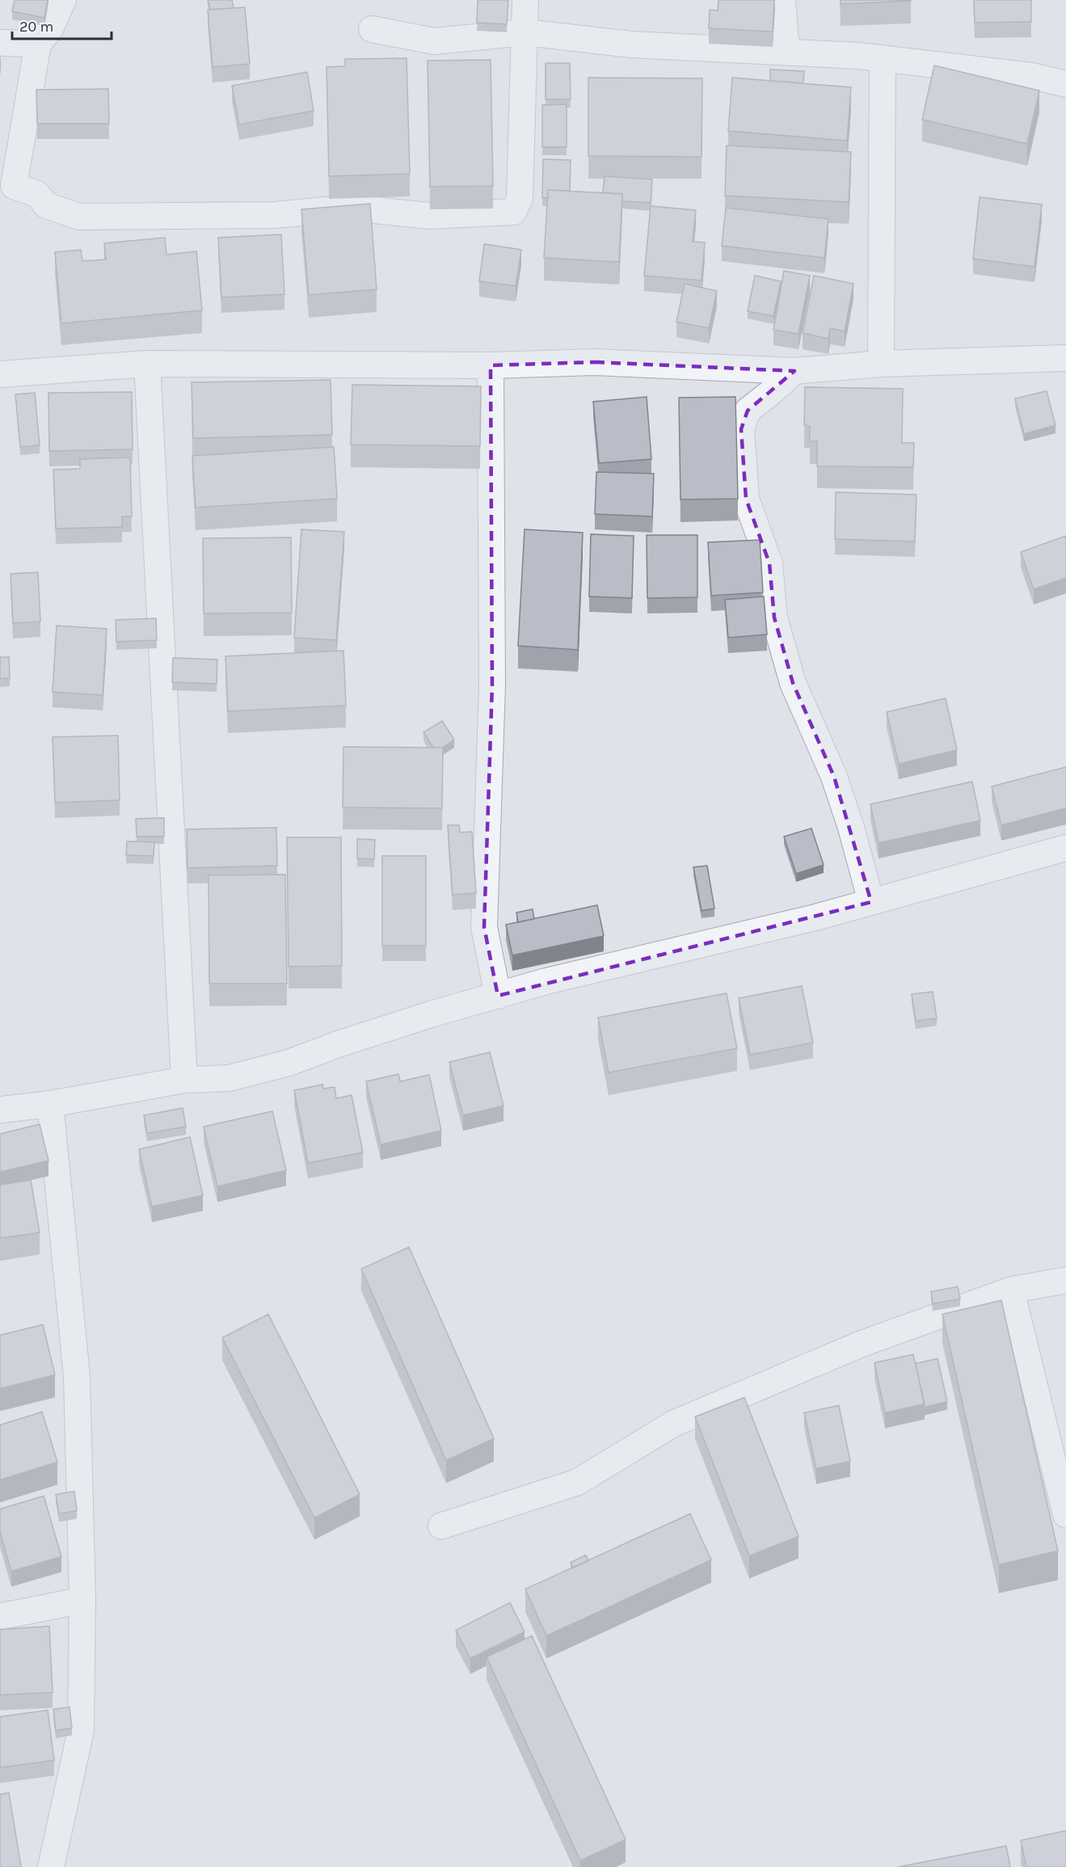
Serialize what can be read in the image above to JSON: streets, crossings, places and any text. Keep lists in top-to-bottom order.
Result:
{
  "scale_bar": "20 m"
}
